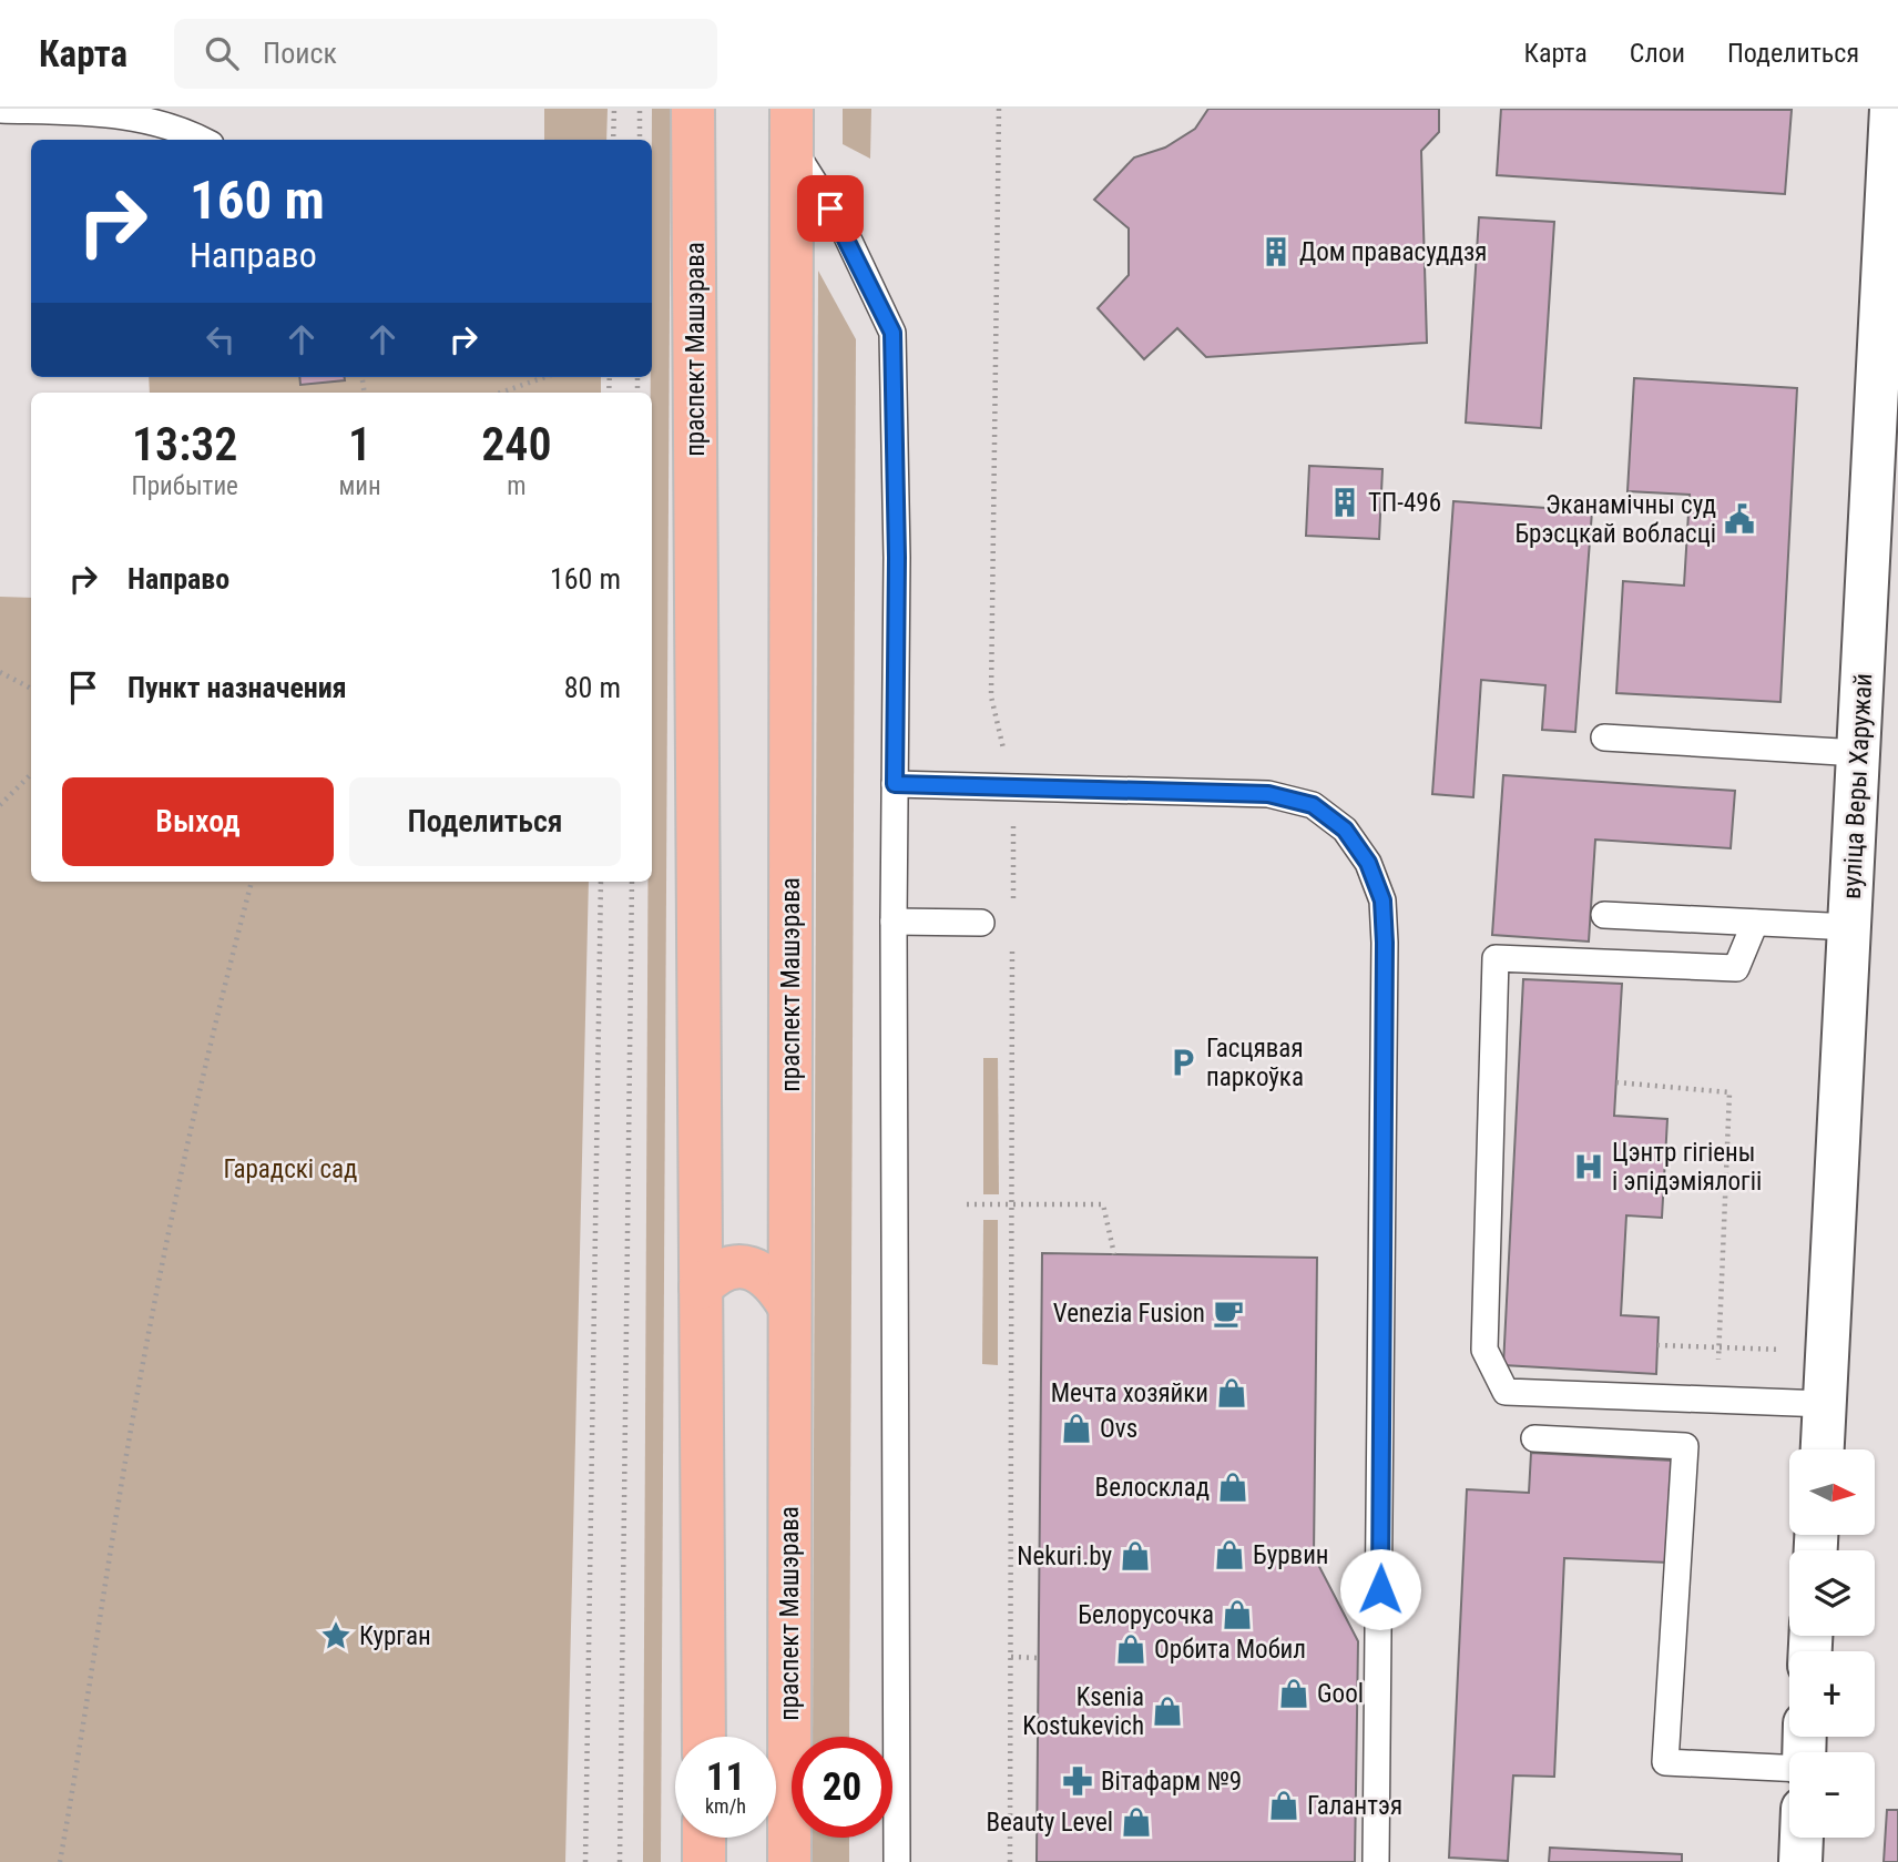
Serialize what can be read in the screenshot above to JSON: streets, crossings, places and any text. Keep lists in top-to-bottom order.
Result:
{
  "streets": {
    "main road": ["праспект Машэрава"],
    "street": ["вуліца Веры Харужай"]
  },
  "parks": ["Гарадскі сад"],
  "places": {
    "building": ["Дом правасуддзя", "ТП-496"],
    "public building": ["Эканамічны суд Брэсцкай вобласці"],
    "parking": ["Гасцявая паркоўка"],
    "hospital": ["Цэнтр гігіены і эпідэміялогіі"],
    "cafe": ["Venezia Fusion"],
    "shop": [
      "Мечта хозяйки",
      "Ovs",
      "Велосклад",
      "Бурвин",
      "Nekuri.by",
      "Белорусочка",
      "Орбита Мобил",
      "Gool",
      "Ksenia Kostukevich",
      "Галантэя",
      "Beauty Level"
    ],
    "place": ["Курган"],
    "pharmacy": ["Вітафарм №9"]
  },
  "north": "right",
  "page": {
    "header": "Карта",
    "search": "Поиск",
    "nav": ["Карта", "Слои", "Поделиться"],
    "turn": ["160 m", "Направо"],
    "eta": [
      "13:32",
      "Прибытие",
      "1",
      "мин",
      "240",
      "m"
    ],
    "list": [
      {
        "name": "Направо",
        "value": "160 m"
      },
      {
        "name": "Пункт назначения",
        "value": "80 m"
      }
    ],
    "buttons": ["Выход", "Поделиться"],
    "map_buttons": ["+", "−"],
    "speed": "11 km/h",
    "limit": "20"
  }
}
